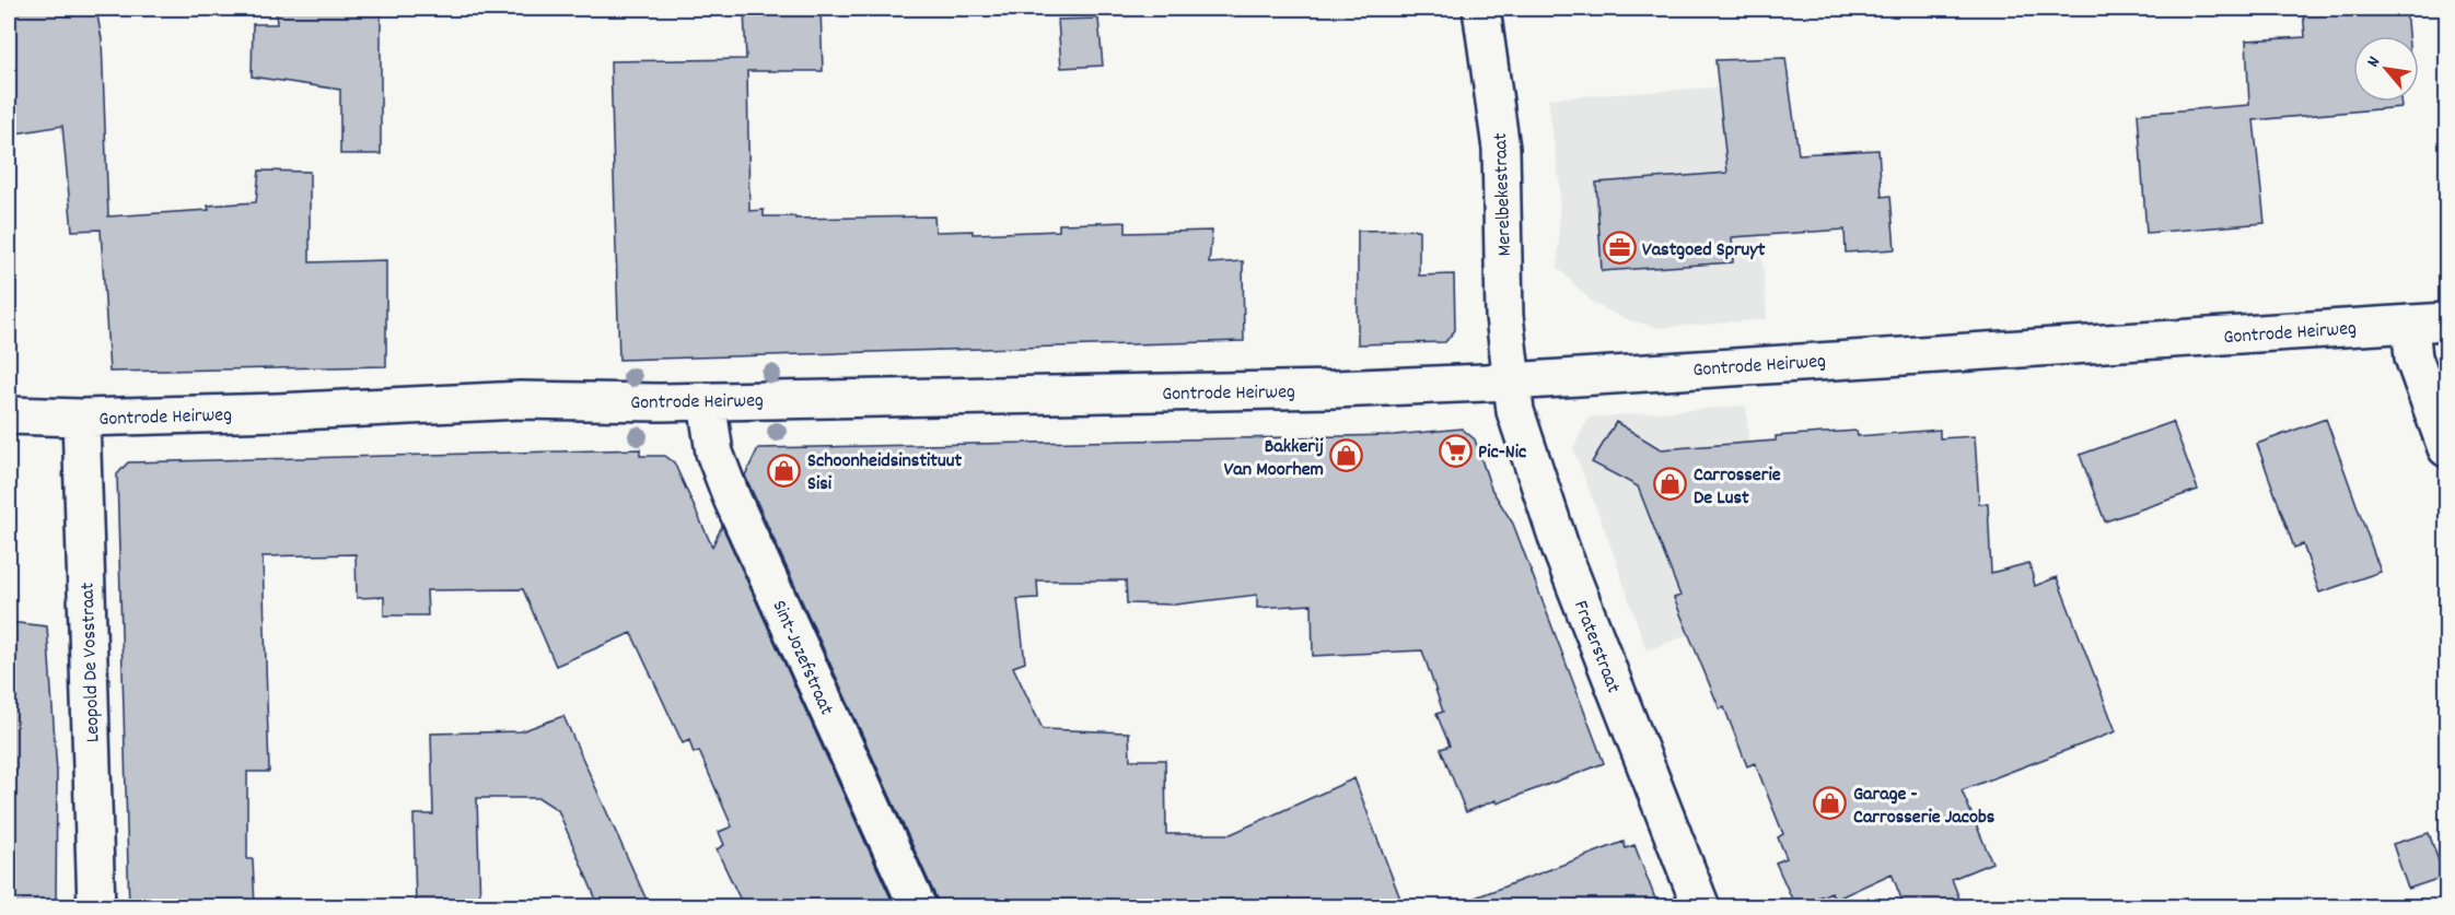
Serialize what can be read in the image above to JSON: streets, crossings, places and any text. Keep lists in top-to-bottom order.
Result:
{
  "streets": {
    "street": [
      "Merelbekestraat",
      "Gontrode Heirweg",
      "Fraterstraat",
      "Sint-Jozefstraat",
      "Leopold De Vosstraat"
    ]
  },
  "crossings": [
    ["Merelbekestraat", "Gontrode Heirweg"],
    ["Merelbekestraat", "Fraterstraat"],
    ["Gontrode Heirweg", "Fraterstraat"],
    ["Gontrode Heirweg", "Sint-Jozefstraat"],
    ["Gontrode Heirweg", "Leopold De Vosstraat"]
  ],
  "places": {
    "office": ["Vastgoed Spruyt"],
    "supermarket": ["Pic-Nic"],
    "shop": [
      "Bakkerij Van Moorhem",
      "Schoonheidsinstituut Sisi",
      "Carrosserie De Lust",
      "Garage - Carrosserie Jacobs"
    ]
  },
  "north": "top left"
}
